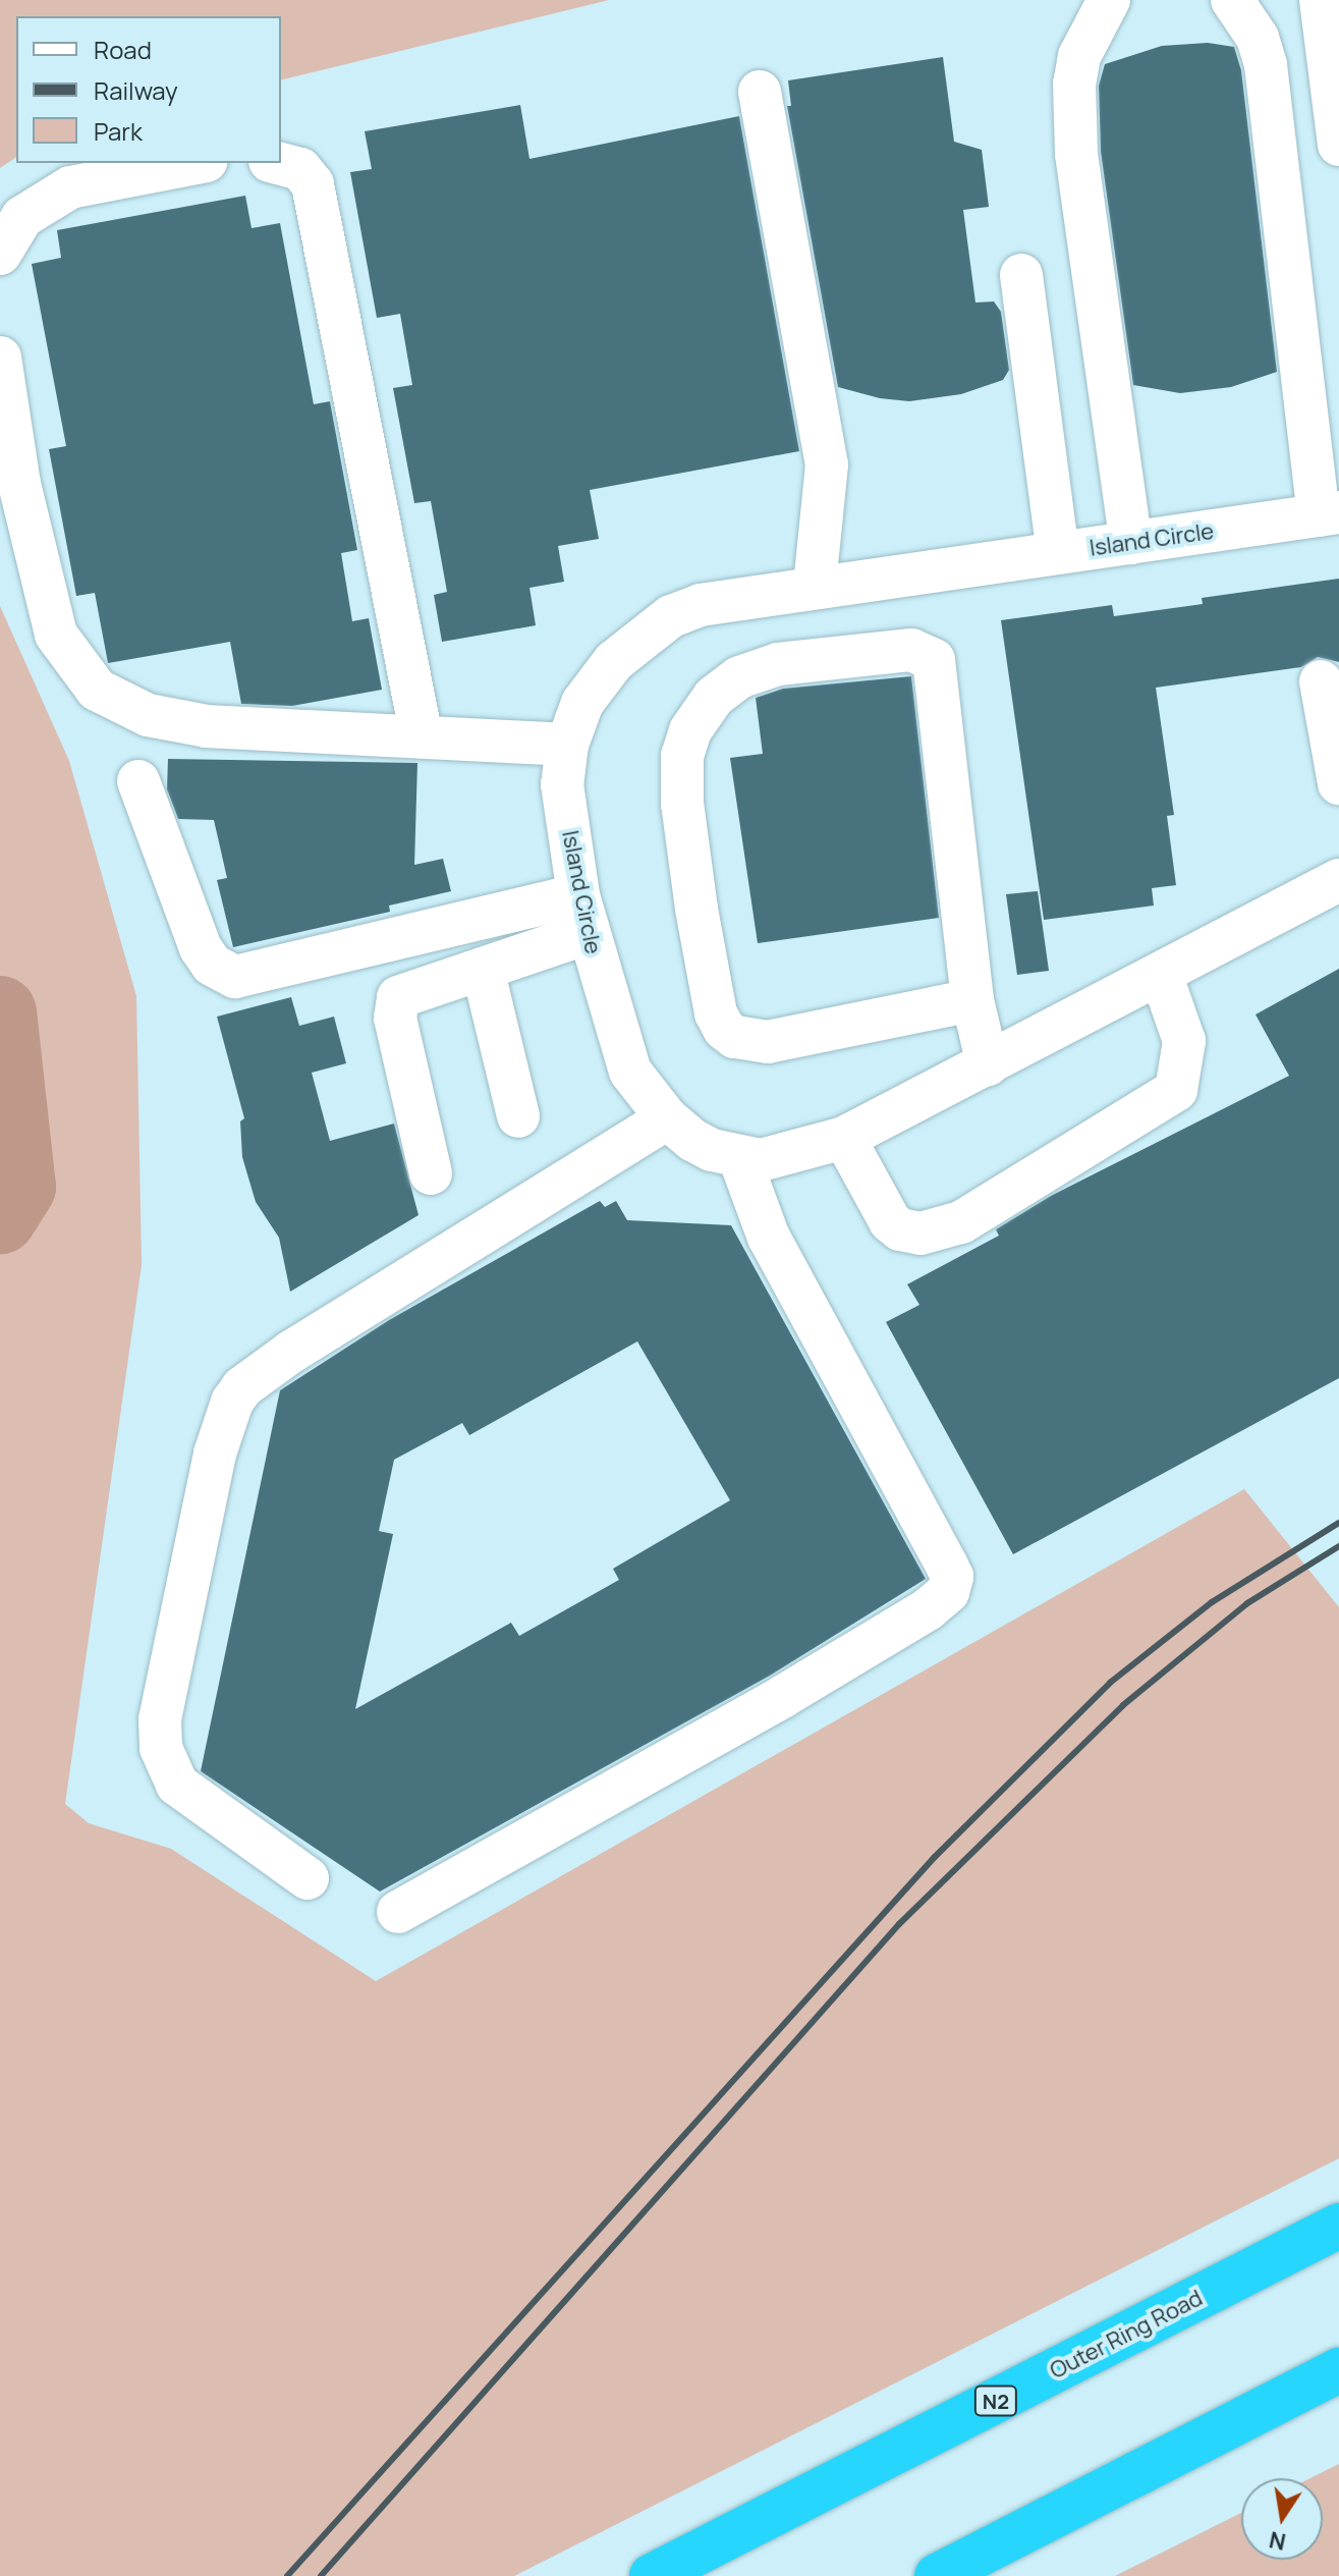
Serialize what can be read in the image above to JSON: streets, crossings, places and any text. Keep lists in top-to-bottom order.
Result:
{
  "streets": {
    "highway": ["Outer Ring Road", "N2"],
    "street": ["Island Circle"]
  },
  "legend": ["Road", "Railway", "Park"],
  "north": "bottom"
}
